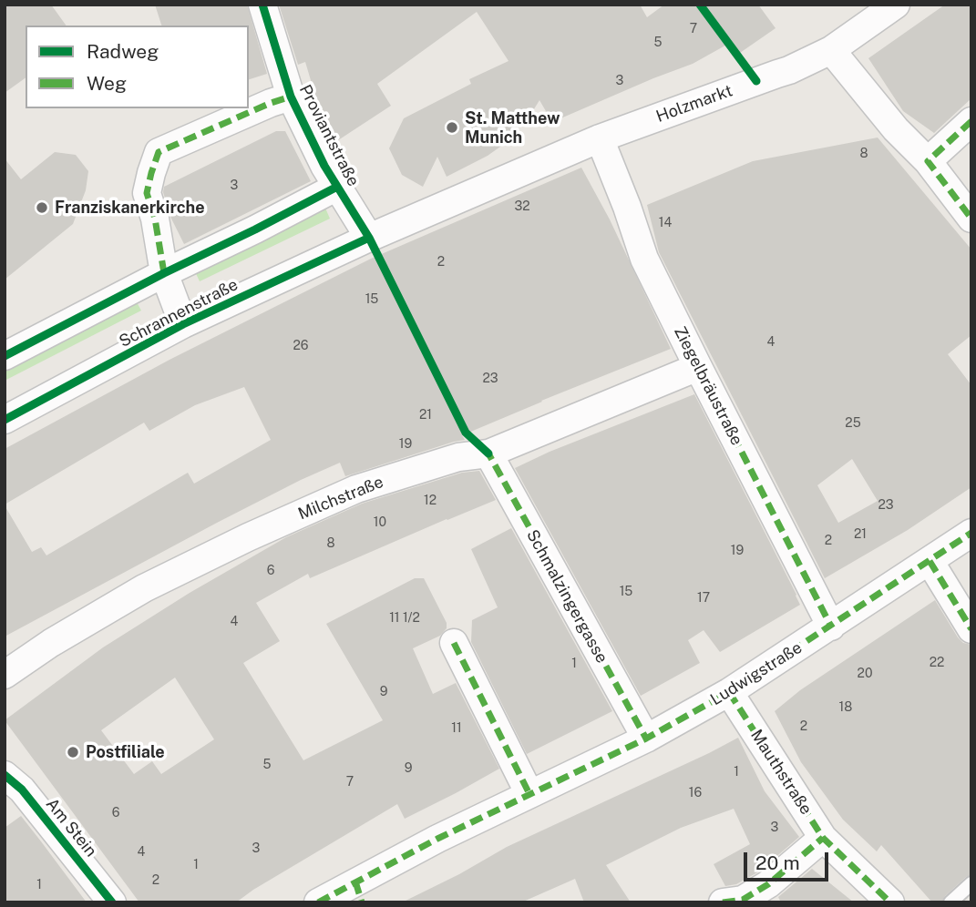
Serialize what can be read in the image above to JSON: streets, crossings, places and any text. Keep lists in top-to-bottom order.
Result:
{
  "streets": {
    "street": [
      "Holzmarkt",
      "Proviantstraße",
      "Schrannenstraße",
      "Ziegelbräustraße",
      "Milchstraße",
      "Schmalzingergasse",
      "Ludwigstraße",
      "Mauthstraße",
      "Am Stein"
    ]
  },
  "crossings": [
    ["Holzmarkt", "Schrannenstraße"],
    ["Holzmarkt", "Ziegelbräustraße"],
    ["Proviantstraße", "Schrannenstraße"],
    ["Schrannenstraße", "Ziegelbräustraße"],
    ["Ziegelbräustraße", "Milchstraße"],
    ["Ziegelbräustraße", "Ludwigstraße"],
    ["Milchstraße", "Schmalzingergasse"],
    ["Schmalzingergasse", "Ludwigstraße"],
    ["Ludwigstraße", "Mauthstraße"]
  ],
  "places": ["St. Matthew Munich", "Franziskanerkirche", "Postfiliale"],
  "house_numbers": [
    "7",
    "5",
    "3",
    "8",
    "3",
    "32",
    "14",
    "2",
    "15",
    "4",
    "26",
    "23",
    "21",
    "25",
    "19",
    "12",
    "23",
    "10",
    "21",
    "2",
    "8",
    "19",
    "6",
    "15",
    "17",
    "11 1/2",
    "4",
    "22",
    "1",
    "20",
    "9",
    "18",
    "2",
    "11",
    "5",
    "9",
    "1",
    "7",
    "16",
    "6",
    "3",
    "3",
    "4",
    "1",
    "2",
    "1"
  ],
  "legend": ["Radweg", "Weg"],
  "scale_bar": "20 m"
}
